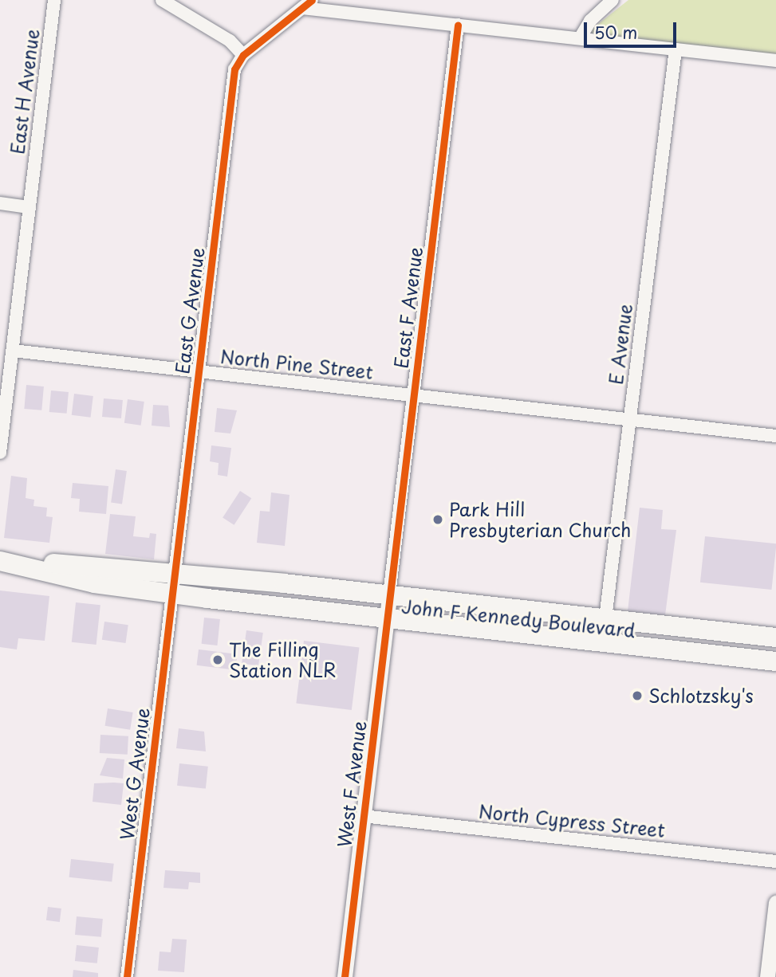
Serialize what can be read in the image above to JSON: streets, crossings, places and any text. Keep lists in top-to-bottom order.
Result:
{
  "streets": {
    "main road": ["John F Kennedy Boulevard"],
    "street": [
      "East H Avenue",
      "East F Avenue",
      "East G Avenue",
      "E Avenue",
      "North Pine Street",
      "West G Avenue",
      "West F Avenue",
      "North Cypress Street"
    ]
  },
  "crossings": [
    ["East H Avenue", "North Pine Street"],
    ["East F Avenue", "North Pine Street"],
    ["East F Avenue", "John F Kennedy Boulevard"],
    ["East F Avenue", "West F Avenue"],
    ["East G Avenue", "North Pine Street"],
    ["East G Avenue", "John F Kennedy Boulevard"],
    ["East G Avenue", "West G Avenue"],
    ["E Avenue", "North Pine Street"],
    ["E Avenue", "John F Kennedy Boulevard"],
    ["John F Kennedy Boulevard", "West G Avenue"],
    ["John F Kennedy Boulevard", "West F Avenue"],
    ["West F Avenue", "North Cypress Street"]
  ],
  "places": ["Park Hill Presbyterian Church", "The Filling Station NLR", "Schlotzsky's"],
  "scale_bar": "50 m"
}
